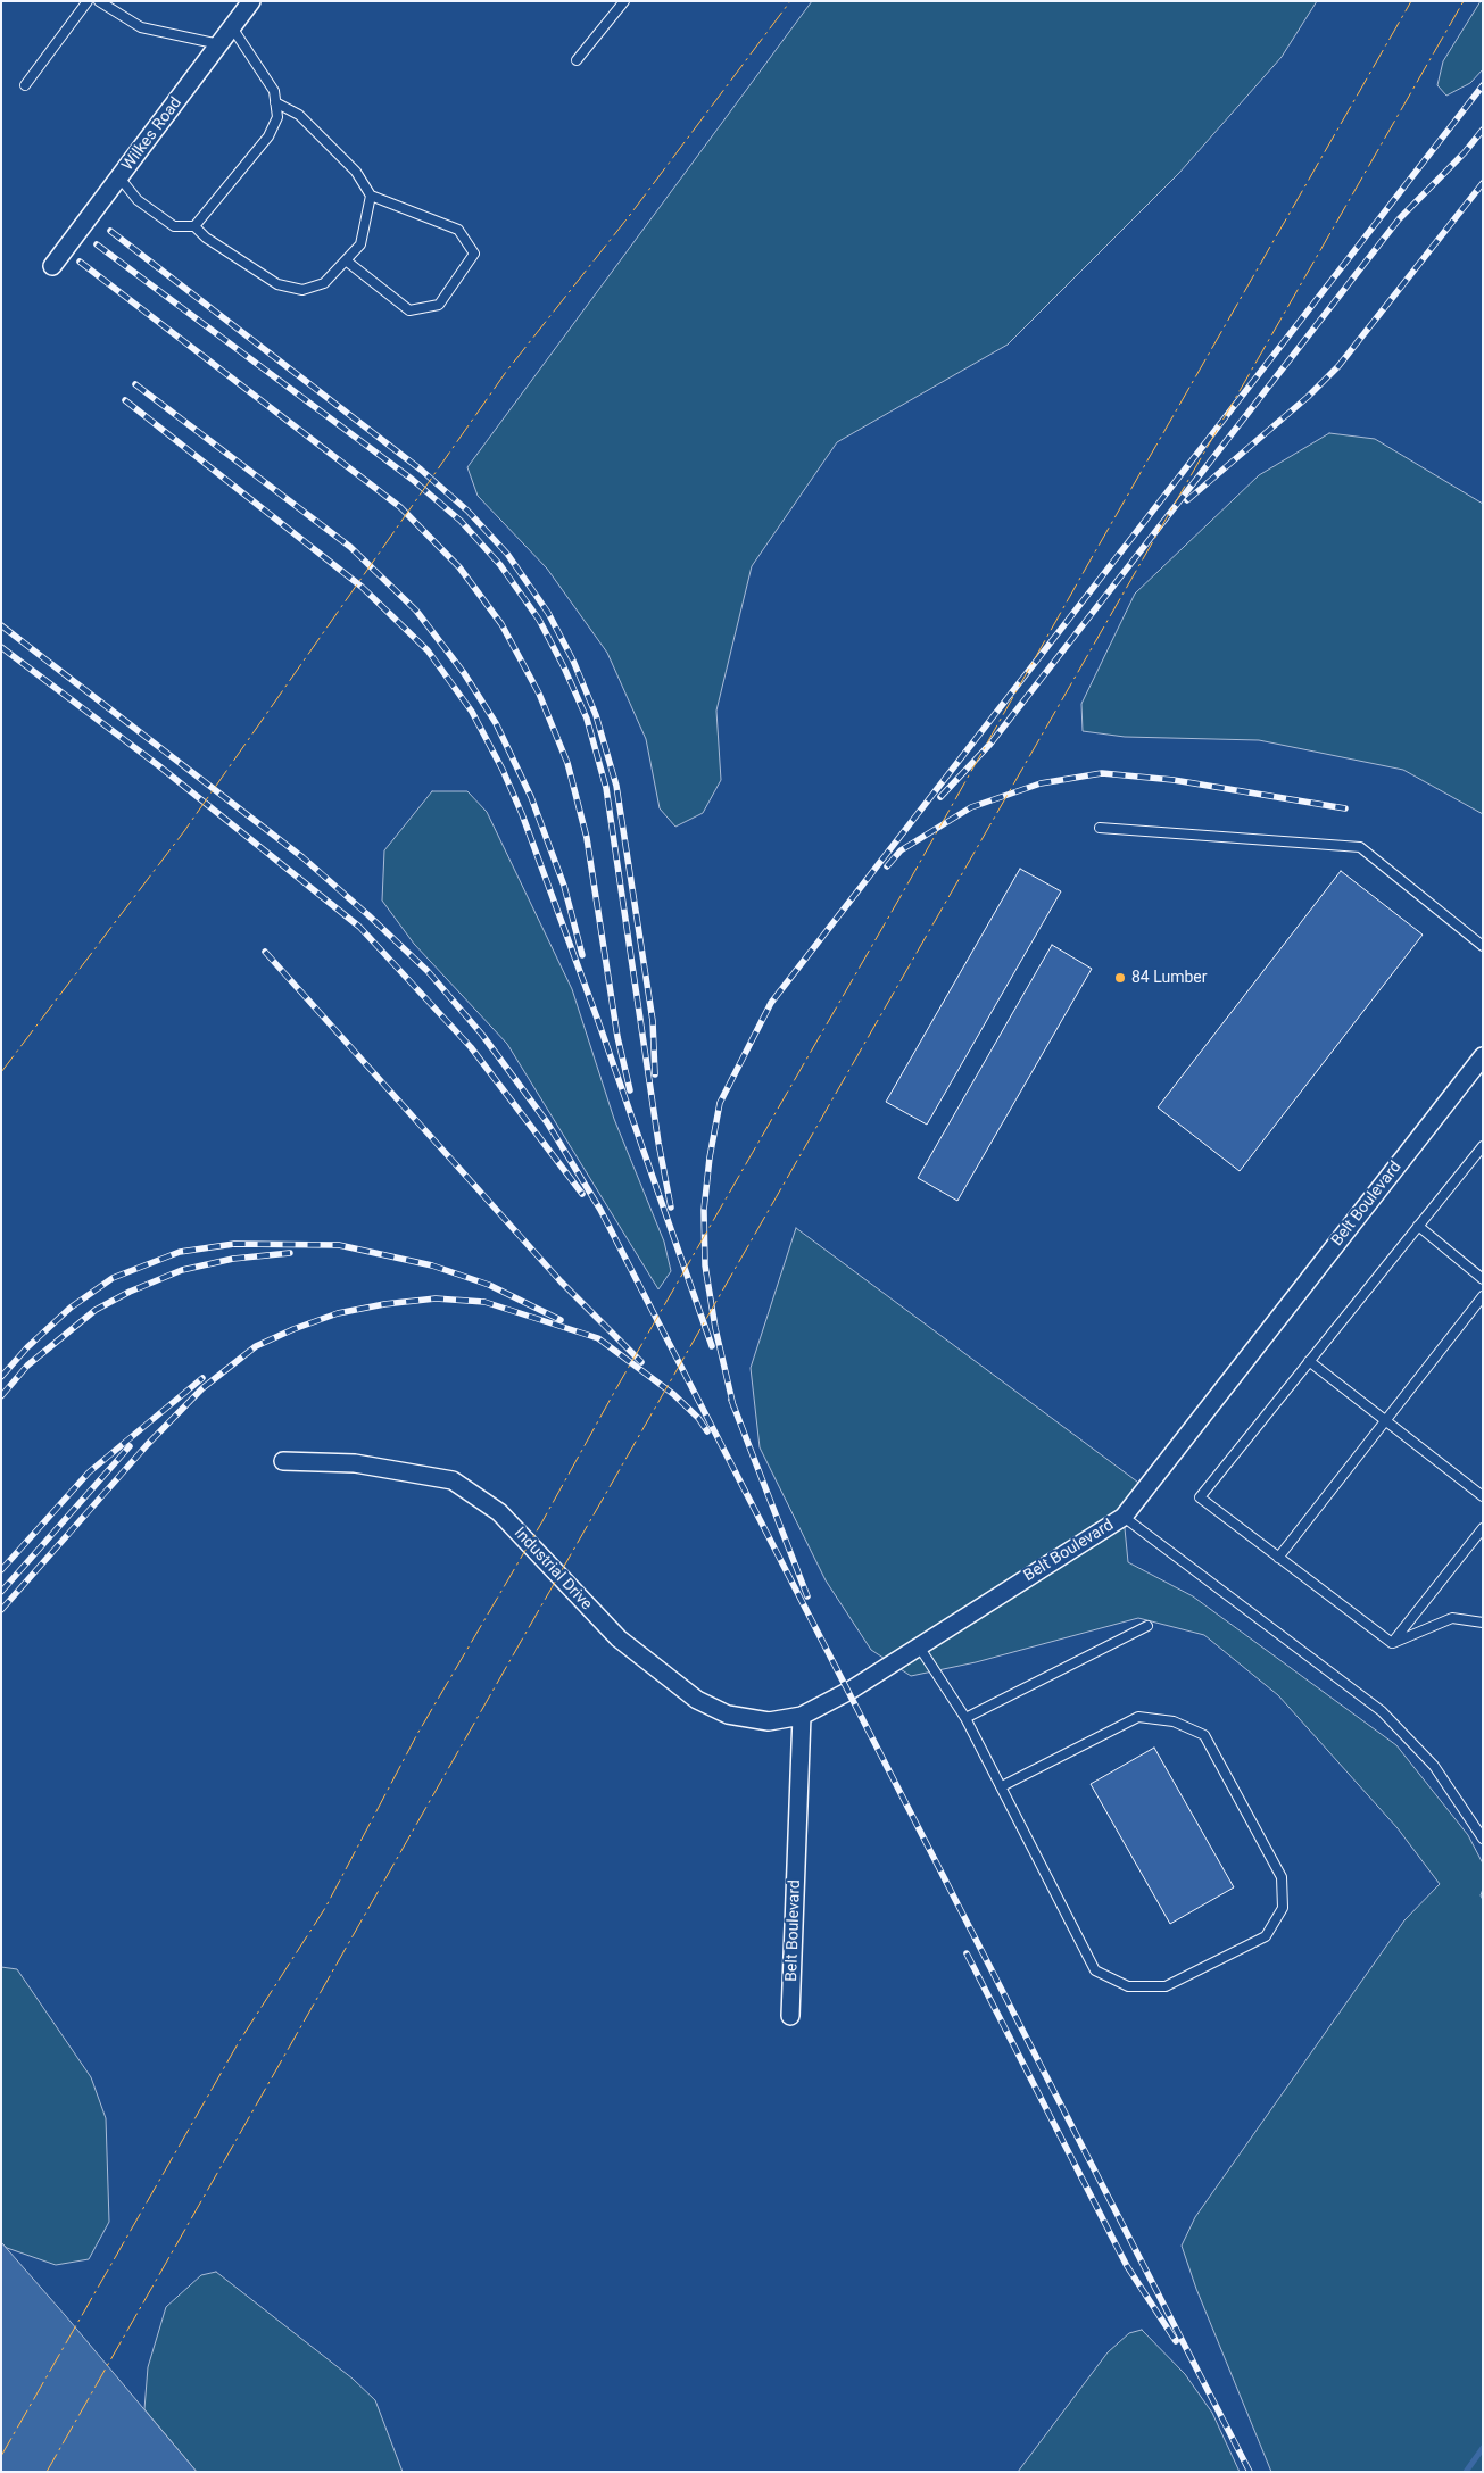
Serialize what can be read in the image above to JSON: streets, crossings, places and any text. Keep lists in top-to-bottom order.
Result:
{
  "streets": {
    "street": ["Wilkes Road", "Belt Boulevard", "Industrial Drive"]
  },
  "crossings": [
    ["Belt Boulevard", "Industrial Drive"]
  ],
  "places": ["84 Lumber"]
}
